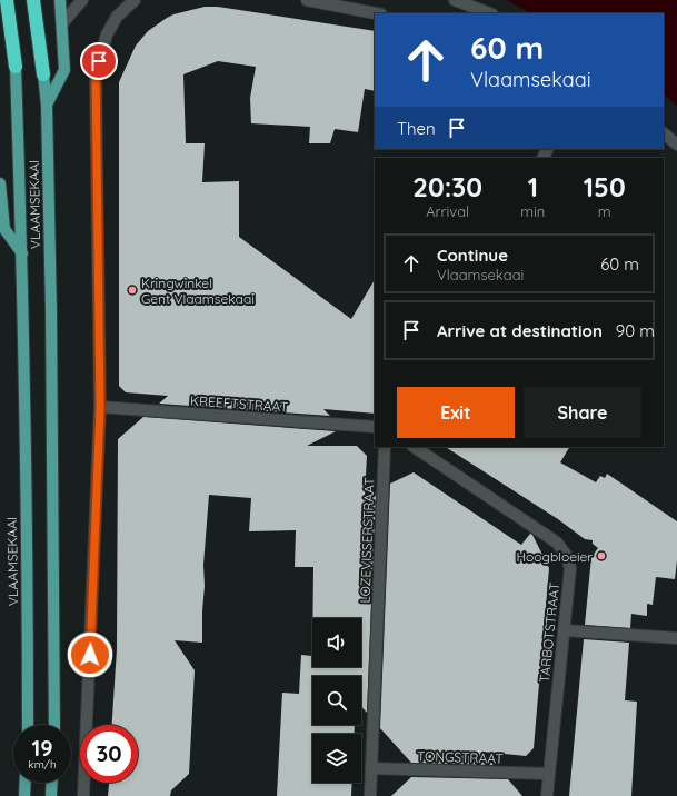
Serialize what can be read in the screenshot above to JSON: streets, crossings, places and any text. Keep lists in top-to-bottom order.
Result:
{
  "streets": {
    "main road": ["VLAAMSEKAAI"],
    "street": [
      "KREEFTSTRAAT",
      "LOZEVISSERSTRAAT",
      "TARBOTSTRAAT",
      "TONGSTRAAT"
    ]
  },
  "crossings": [
    ["LOZEVISSERSTRAAT", "TONGSTRAAT"],
    ["TARBOTSTRAAT", "TONGSTRAAT"]
  ],
  "places": ["Kringwinkel Gent Vlaamsekaai", "Hoogbloeier"],
  "page": {
    "turn": ["60 m", "Vlaamsekaai"],
    "then": "Then",
    "eta": [
      "20:30",
      "Arrival",
      "1",
      "min",
      "150",
      "m"
    ],
    "list": [
      {
        "name": "Continue",
        "note": "Vlaamsekaai",
        "value": "60 m"
      },
      {
        "name": "Arrive at destination",
        "value": "90 m"
      }
    ],
    "buttons": ["Exit", "Share"],
    "speed": "19 km/h",
    "limit": "30"
  }
}
